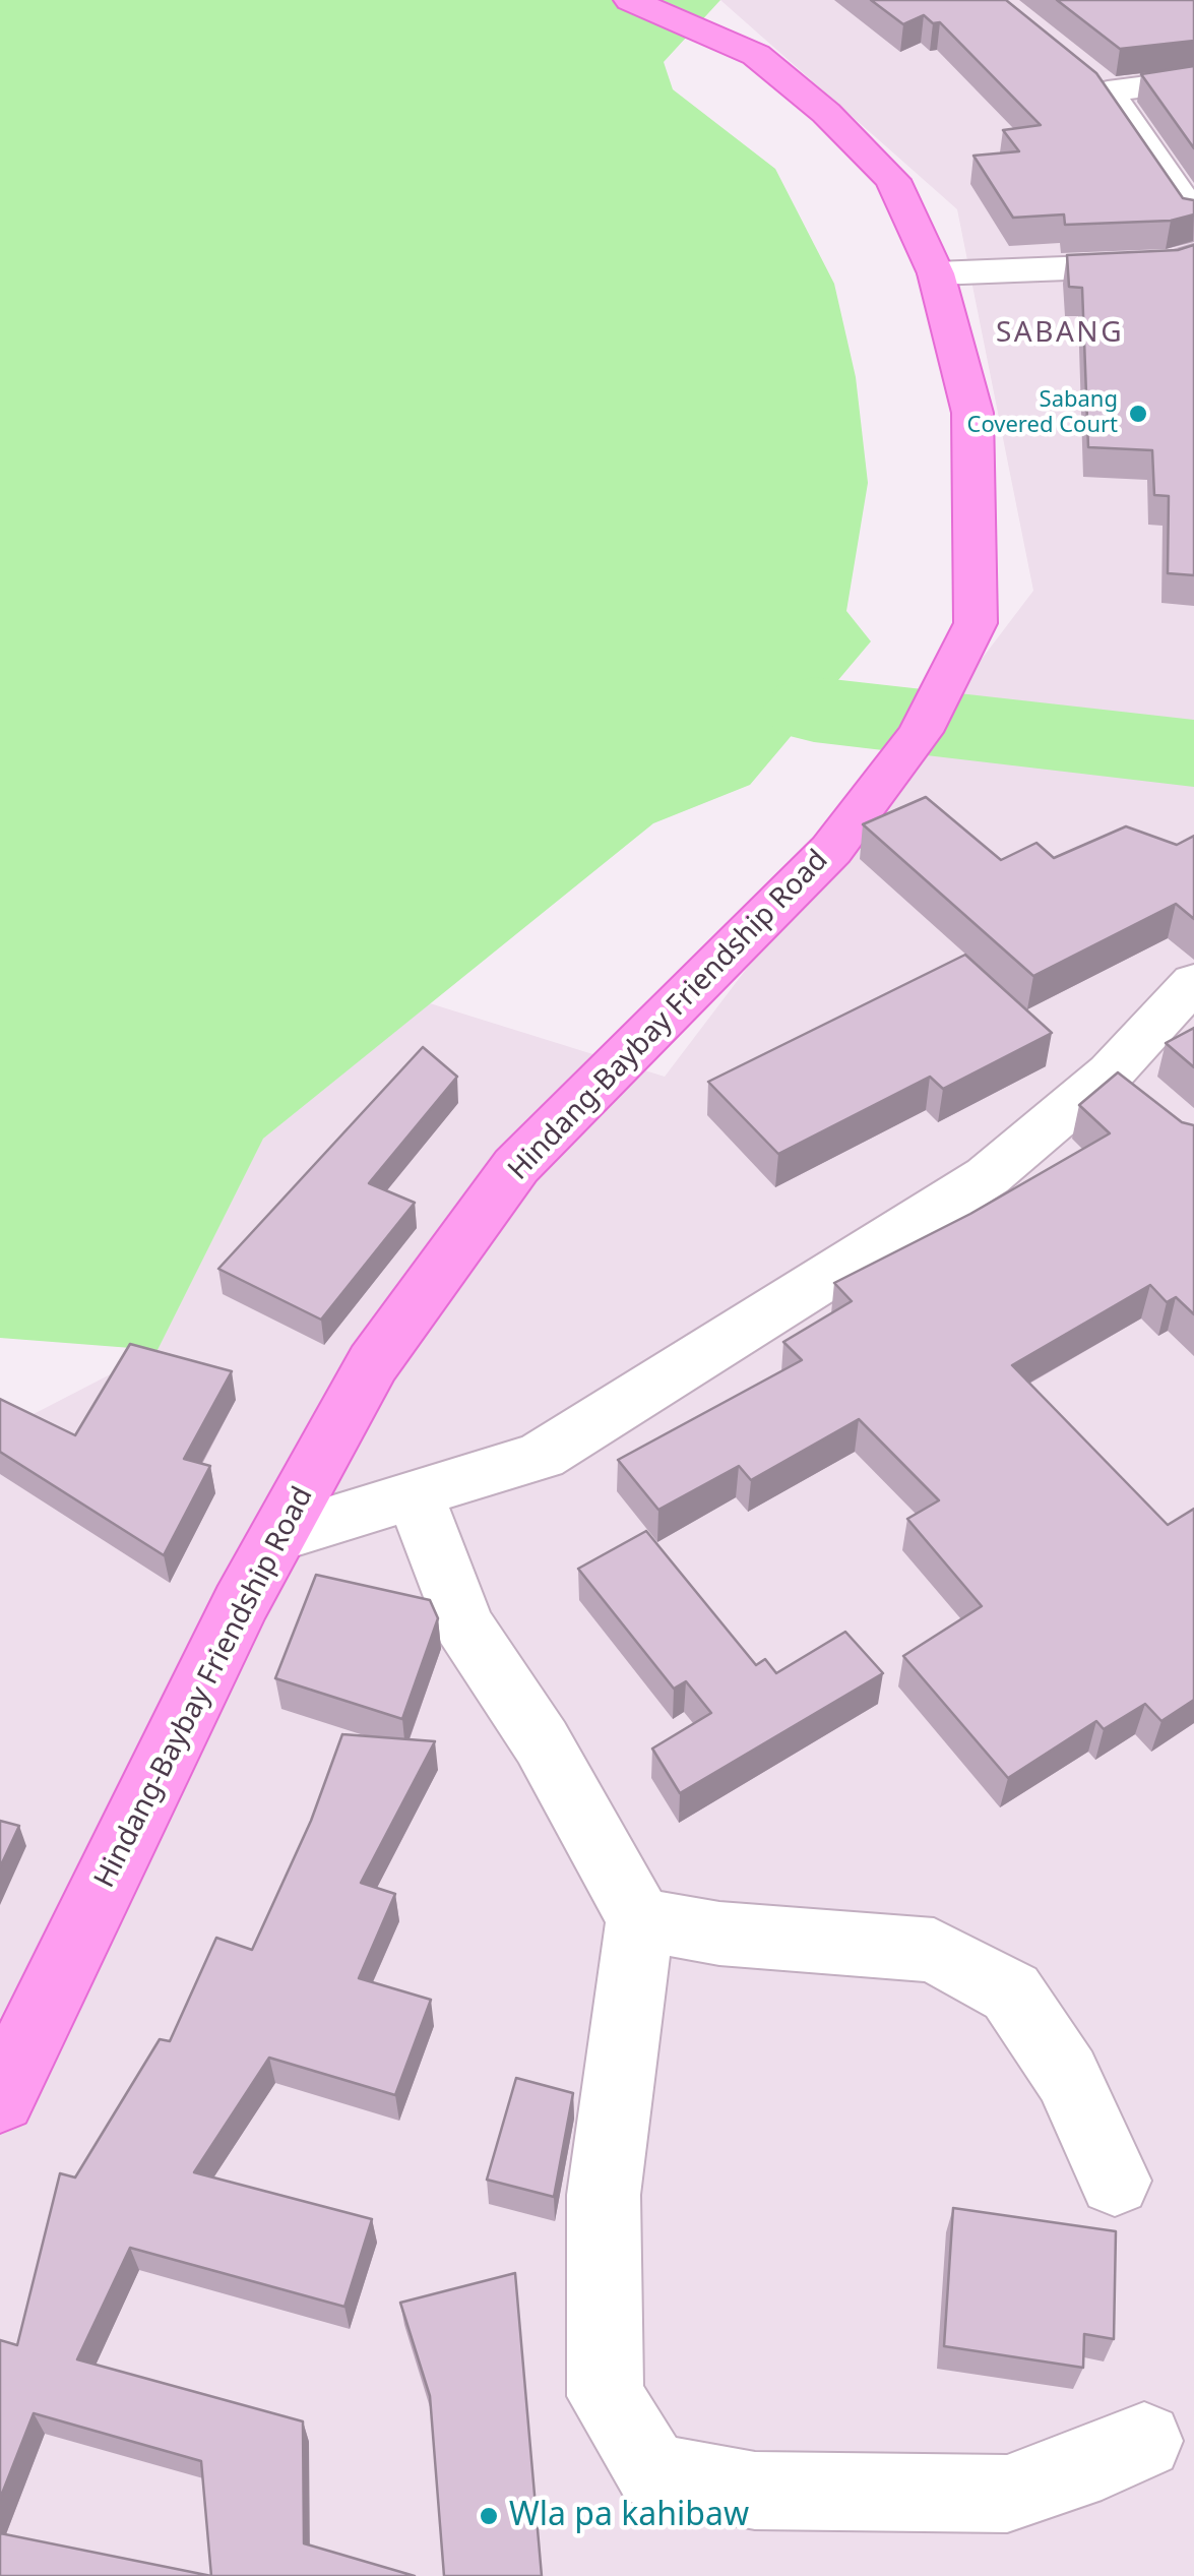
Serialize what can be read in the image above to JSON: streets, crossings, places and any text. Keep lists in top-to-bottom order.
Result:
{
  "streets": {
    "main road": ["Hindang-Baybay Friendship Road"]
  },
  "districts": ["SABANG"],
  "places": ["Sabang Covered Court", "Wla pa kahibaw"]
}
